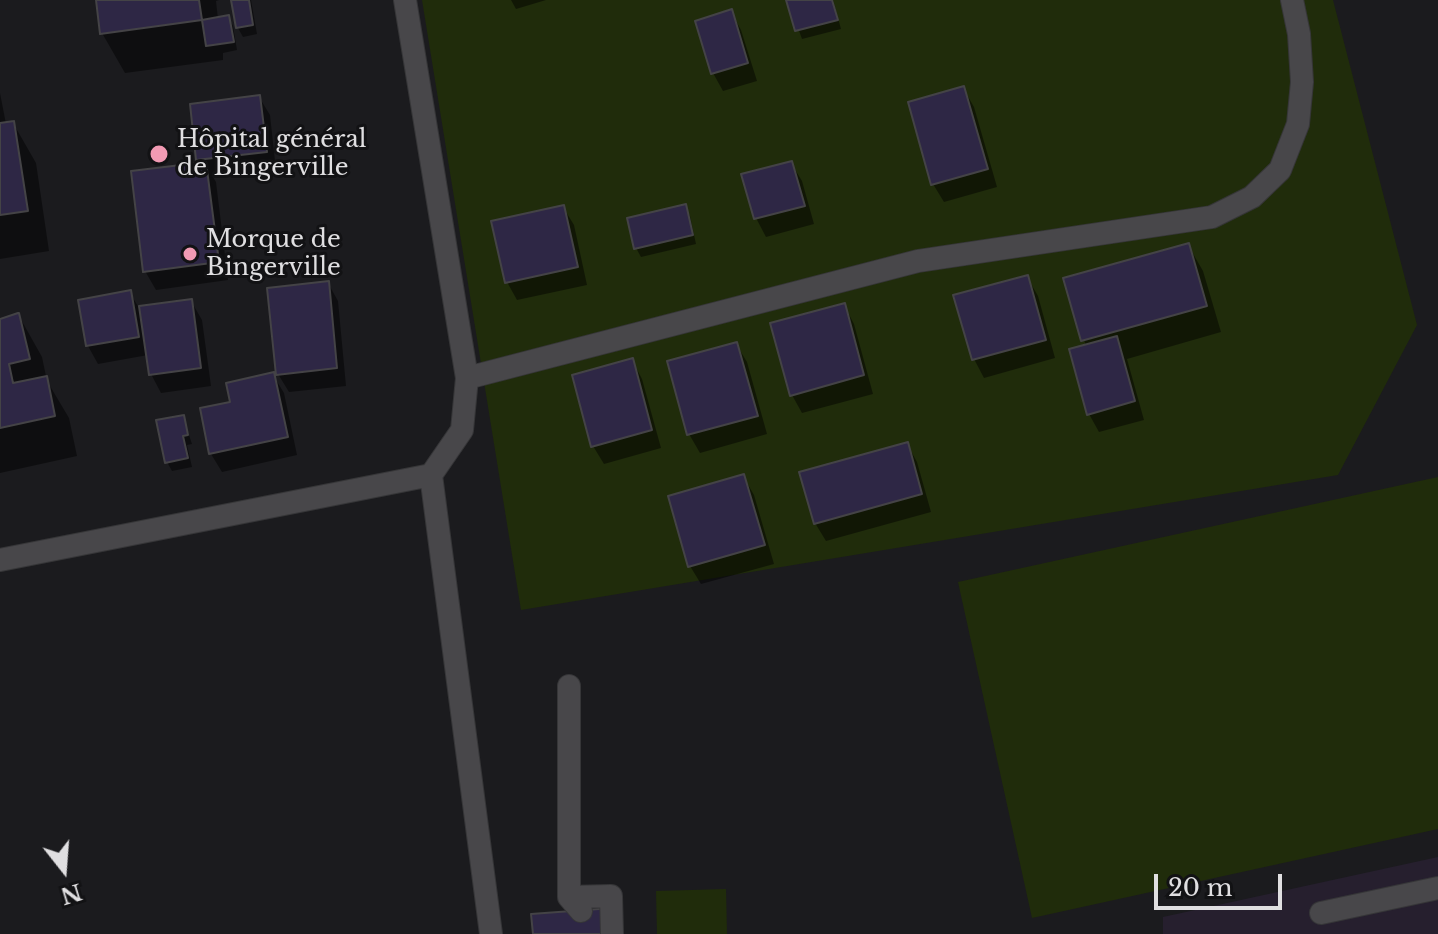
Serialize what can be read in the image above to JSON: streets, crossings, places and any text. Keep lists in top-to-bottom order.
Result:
{
  "places": ["Hôpital général de Bingerville", "Morque de Bingerville"],
  "scale_bar": "20 m",
  "north": "bottom"
}
